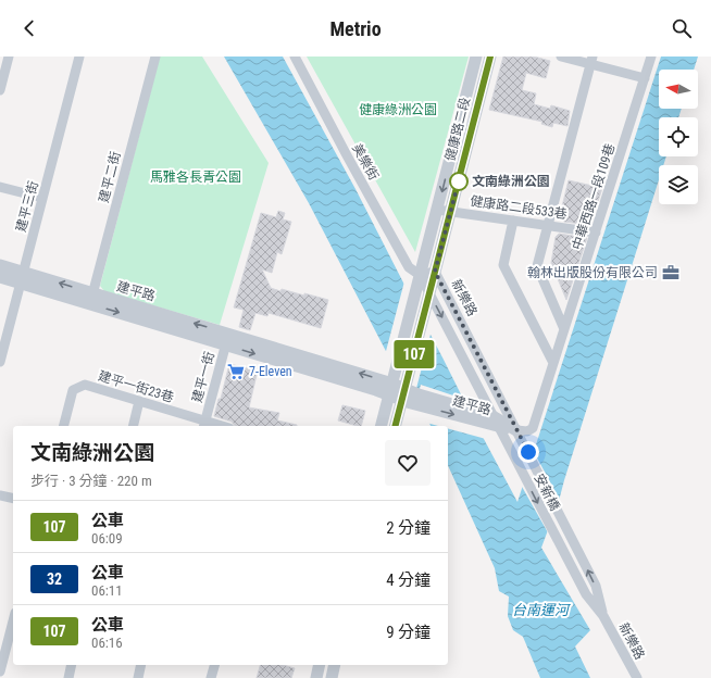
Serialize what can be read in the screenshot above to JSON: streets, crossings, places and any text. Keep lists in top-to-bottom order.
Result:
{
  "streets": {
    "street": [
      "健康路二段",
      "美樂街",
      "建平二街",
      "中華西路一段109巷",
      "建平三街",
      "健康路二段533巷",
      "建平路",
      "新樂路",
      "建平一街",
      "建平一街23巷",
      "安新橋"
    ]
  },
  "crossings": [
    ["健康路二段", "美樂街"],
    ["健康路二段", "健康路二段533巷"],
    ["健康路二段", "建平路"],
    ["健康路二段", "新樂路"],
    ["美樂街", "新樂路"],
    ["建平二街", "建平路"],
    ["中華西路一段109巷", "健康路二段533巷"],
    ["中華西路一段109巷", "建平路"],
    ["中華西路一段109巷", "新樂路"],
    ["建平三街", "建平路"],
    ["建平路", "新樂路"],
    ["建平路", "建平一街"],
    ["建平路", "安新橋"],
    ["新樂路", "安新橋"],
    ["建平一街", "建平一街23巷"]
  ],
  "water": ["台南運河"],
  "parks": ["健康綠洲公園", "馬雅各長青公園"],
  "places": {
    "other": ["文南綠洲公園"],
    "office": ["翰林出版股份有限公司"],
    "supermarket": ["7-Eleven"]
  },
  "lines": ["bus line 107"],
  "north": "left",
  "page": {
    "header": "Metrio",
    "on_map": "107",
    "heading": ["文南綠洲公園", "步行 · 3 分鐘 · 220 m"],
    "list": [
      {
        "mark": "107",
        "name": "公車",
        "note": "06:09",
        "value": "2 分鐘"
      },
      {
        "mark": "32",
        "name": "公車",
        "note": "06:11",
        "value": "4 分鐘"
      },
      {
        "mark": "107",
        "name": "公車",
        "note": "06:16",
        "value": "9 分鐘"
      }
    ]
  }
}
